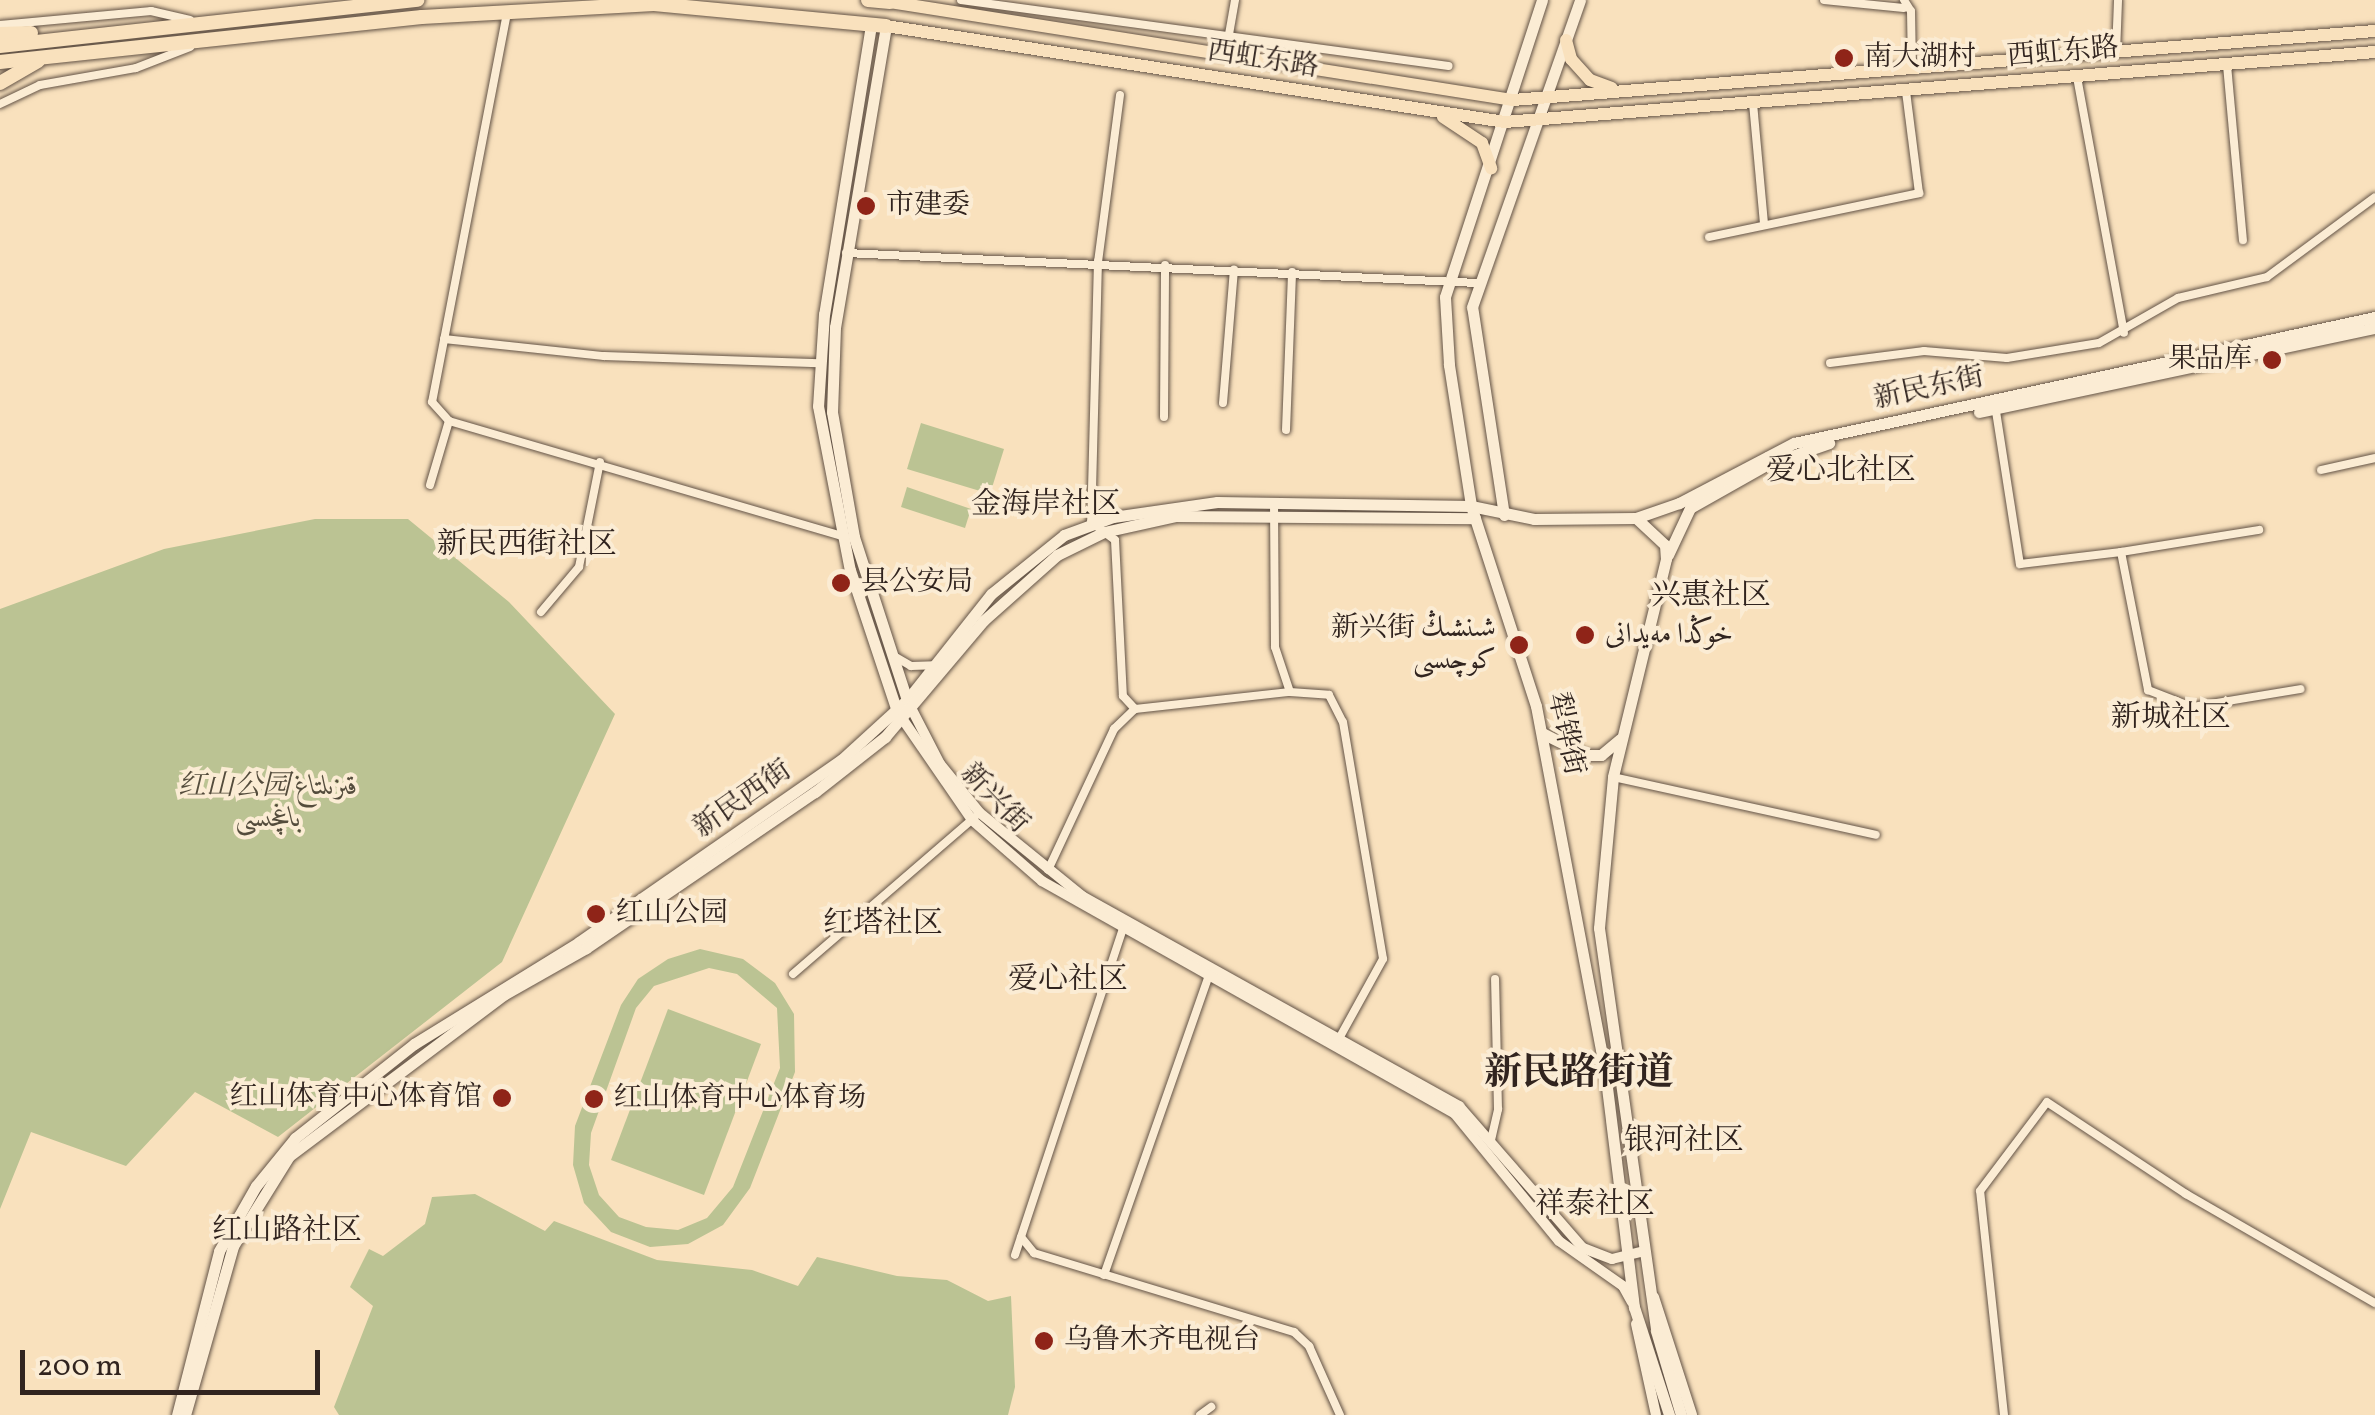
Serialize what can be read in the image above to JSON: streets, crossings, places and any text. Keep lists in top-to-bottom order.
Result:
{
  "streets": {
    "highway": ["西虹东路"],
    "main road": [
      "新民东街",
      "犁铧街",
      "新兴街",
      "新民西街"
    ]
  },
  "crossings": [
    ["西虹东路", "犁铧街"],
    ["西虹东路", "新兴街"],
    ["新民东街", "犁铧街"],
    ["新民东街", "新民西街"],
    ["犁铧街", "新兴街"],
    ["犁铧街", "新民西街"],
    ["新兴街", "新民西街"]
  ],
  "districts": [
    "爱心北社区",
    "金海岸社区",
    "新民西街社区",
    "兴惠社区",
    "新城社区",
    "红塔社区",
    "爱心社区",
    "新民路街道",
    "银河社区",
    "祥泰社区",
    "红山路社区"
  ],
  "parks": ["红山公园 قىزىلتاغ باغچىسى"],
  "places": [
    "南大湖村",
    "市建委",
    "果品库",
    "县公安局",
    "خوڭدا مەيدانى",
    "新兴街 شىنشىڭ كوچىسى",
    "红山公园",
    "红山体育中心体育馆",
    "红山体育中心体育场",
    "乌鲁木齐电视台"
  ],
  "scale_bar": "200 m"
}
